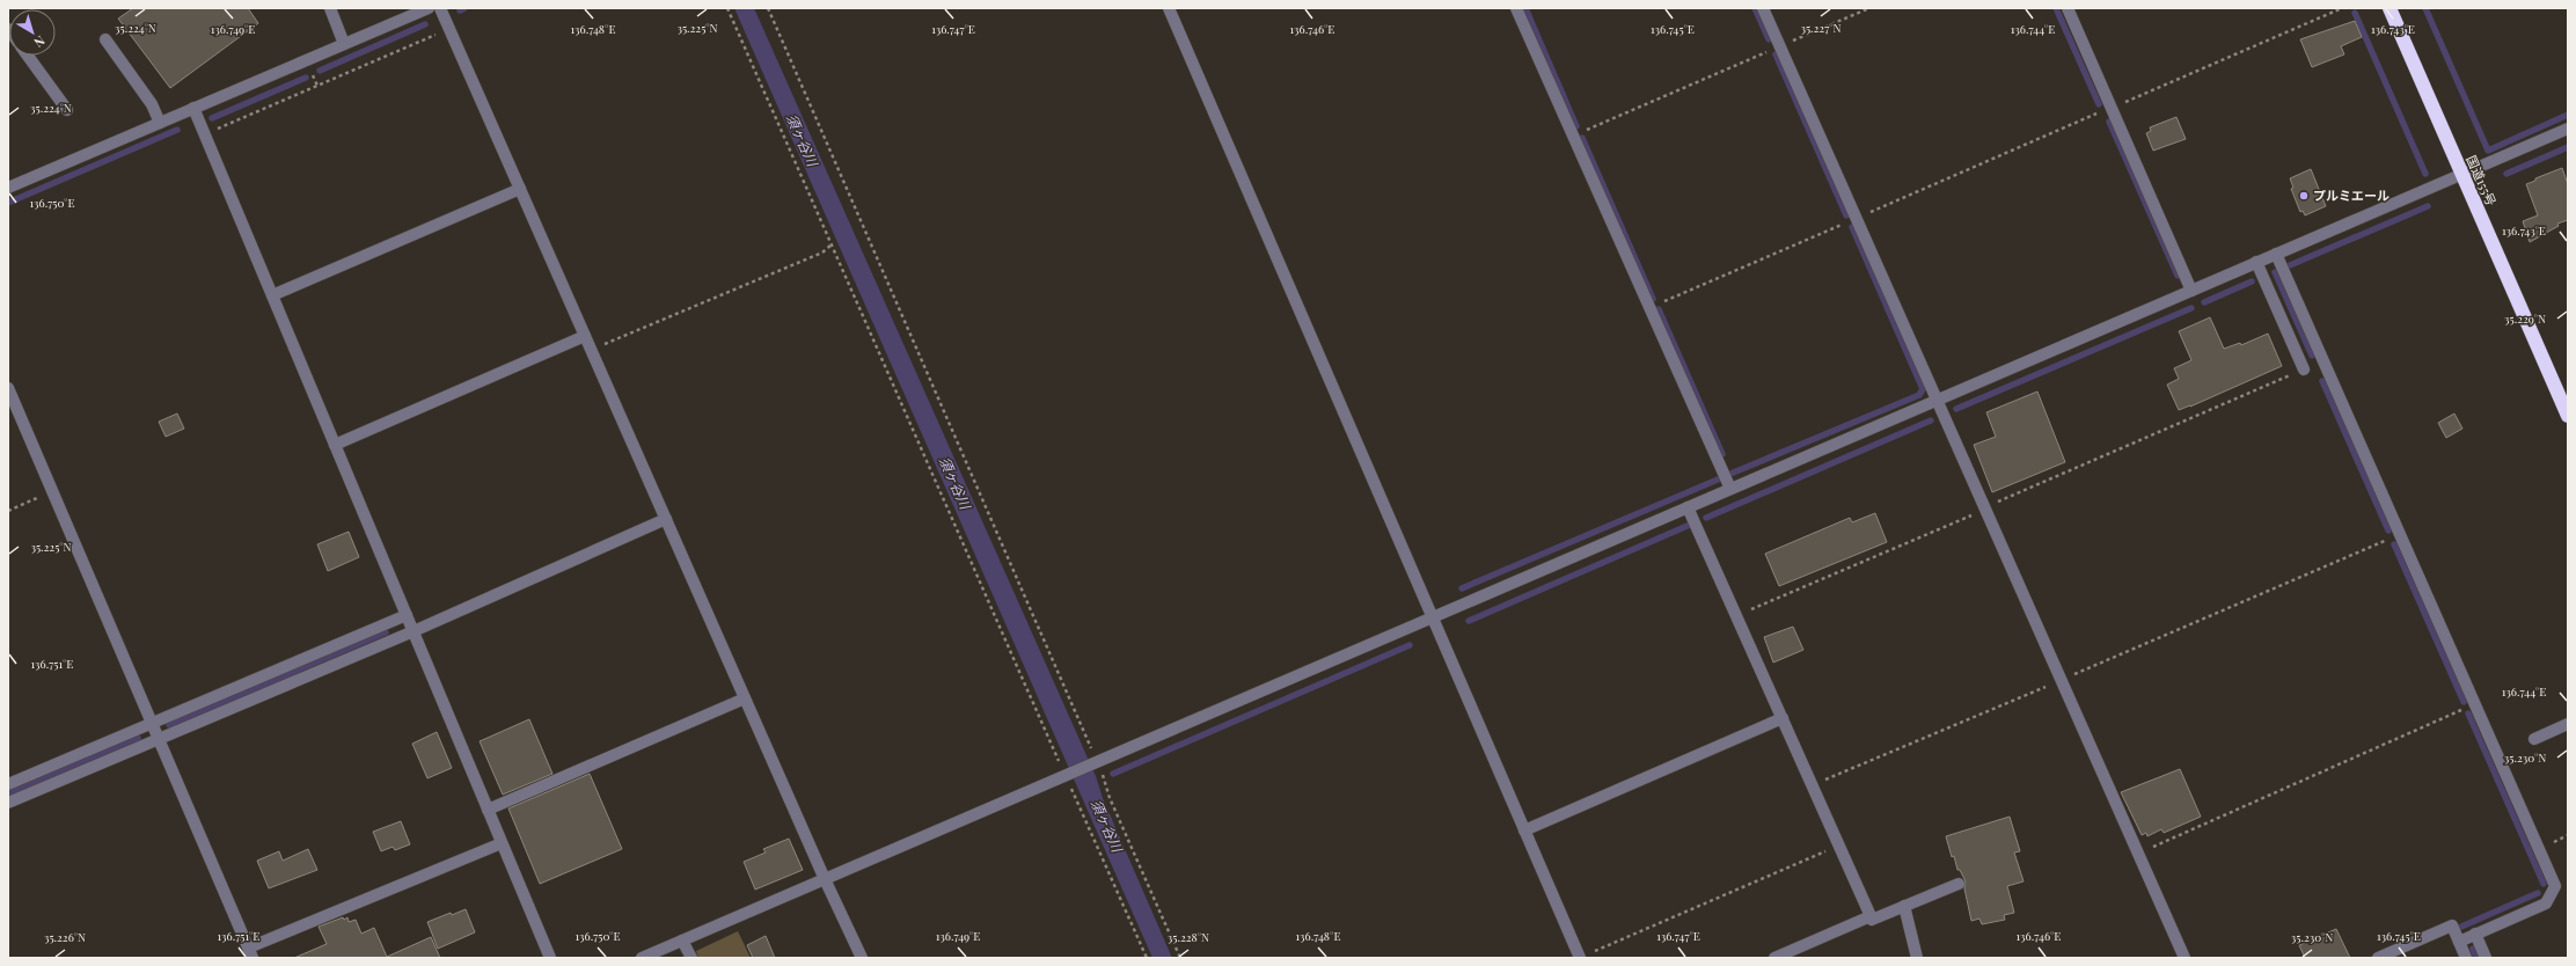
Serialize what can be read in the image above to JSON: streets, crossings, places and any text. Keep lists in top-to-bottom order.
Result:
{
  "streets": {
    "highway": ["国道155号"]
  },
  "water": ["須ヶ谷川"],
  "places": ["プルミエール"],
  "north": "bottom right",
  "coordinates": [
    "35.224°N",
    "35.225°N",
    "35.227°N",
    "136.749°E",
    "136.748°E",
    "136.747°E",
    "136.746°E",
    "136.745°E",
    "136.744°E",
    "136.743°E",
    "136.750°E",
    "35.229°N",
    "136.751°E",
    "35.230°N",
    "35.226°N",
    "35.228°N"
  ]
}
